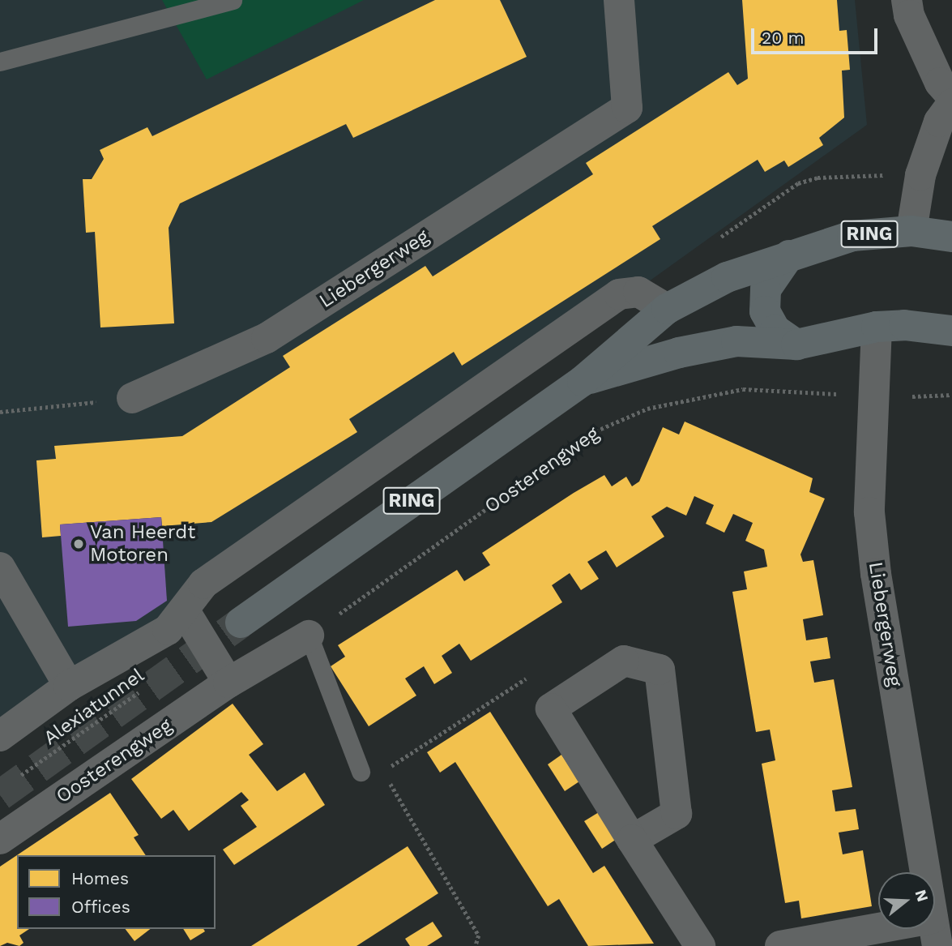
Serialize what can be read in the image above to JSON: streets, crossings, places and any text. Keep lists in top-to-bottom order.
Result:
{
  "streets": {
    "main road": ["RING"],
    "street": ["Liebergerweg", "Oosterengweg"],
    "path": ["Alexiatunnel"]
  },
  "crossings": [
    ["RING", "Liebergerweg"],
    ["Liebergerweg", "Oosterengweg"]
  ],
  "places": ["Van Heerdt Motoren"],
  "legend": ["Homes", "Offices"],
  "scale_bar": "20 m",
  "north": "right"
}
